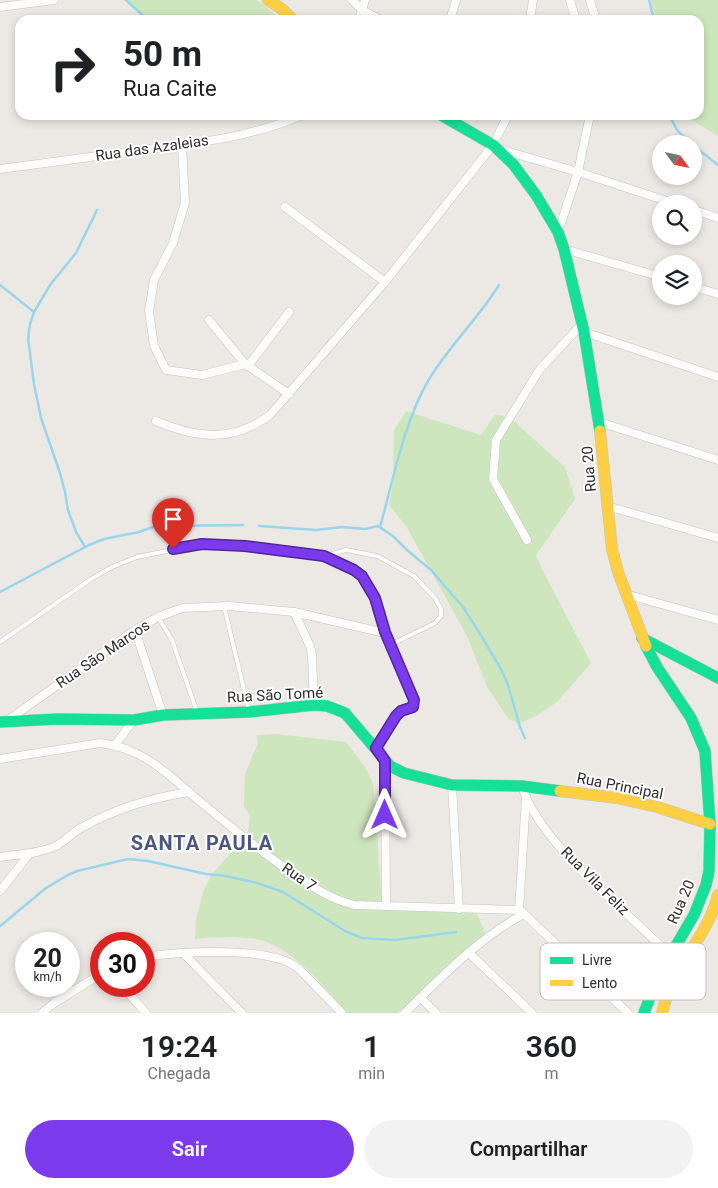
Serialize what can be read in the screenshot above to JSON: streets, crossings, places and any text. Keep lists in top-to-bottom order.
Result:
{
  "streets": {
    "street": [
      "Rua das Azaleias",
      "Rua 20",
      "Rua São Marcos",
      "Rua São Tomé",
      "Rua Principal",
      "Rua 7",
      "Rua Vila Feliz"
    ]
  },
  "crossings": [
    ["Rua 20", "Rua Principal"],
    ["Rua São Marcos", "Rua São Tomé"],
    ["Rua São Tomé", "Rua Principal"],
    ["Rua São Tomé", "Rua Vila Feliz"],
    ["Rua Principal", "Rua Vila Feliz"]
  ],
  "districts": ["SANTA PAULA"],
  "legend": ["Livre", "Lento"],
  "north": "bottom right",
  "page": {
    "turn": ["50 m", "Rua Caite"],
    "speed": "20 km/h",
    "limit": "30",
    "eta": [
      "19:24",
      "Chegada",
      "1",
      "min",
      "360",
      "m"
    ],
    "buttons": ["Sair", "Compartilhar"]
  }
}
